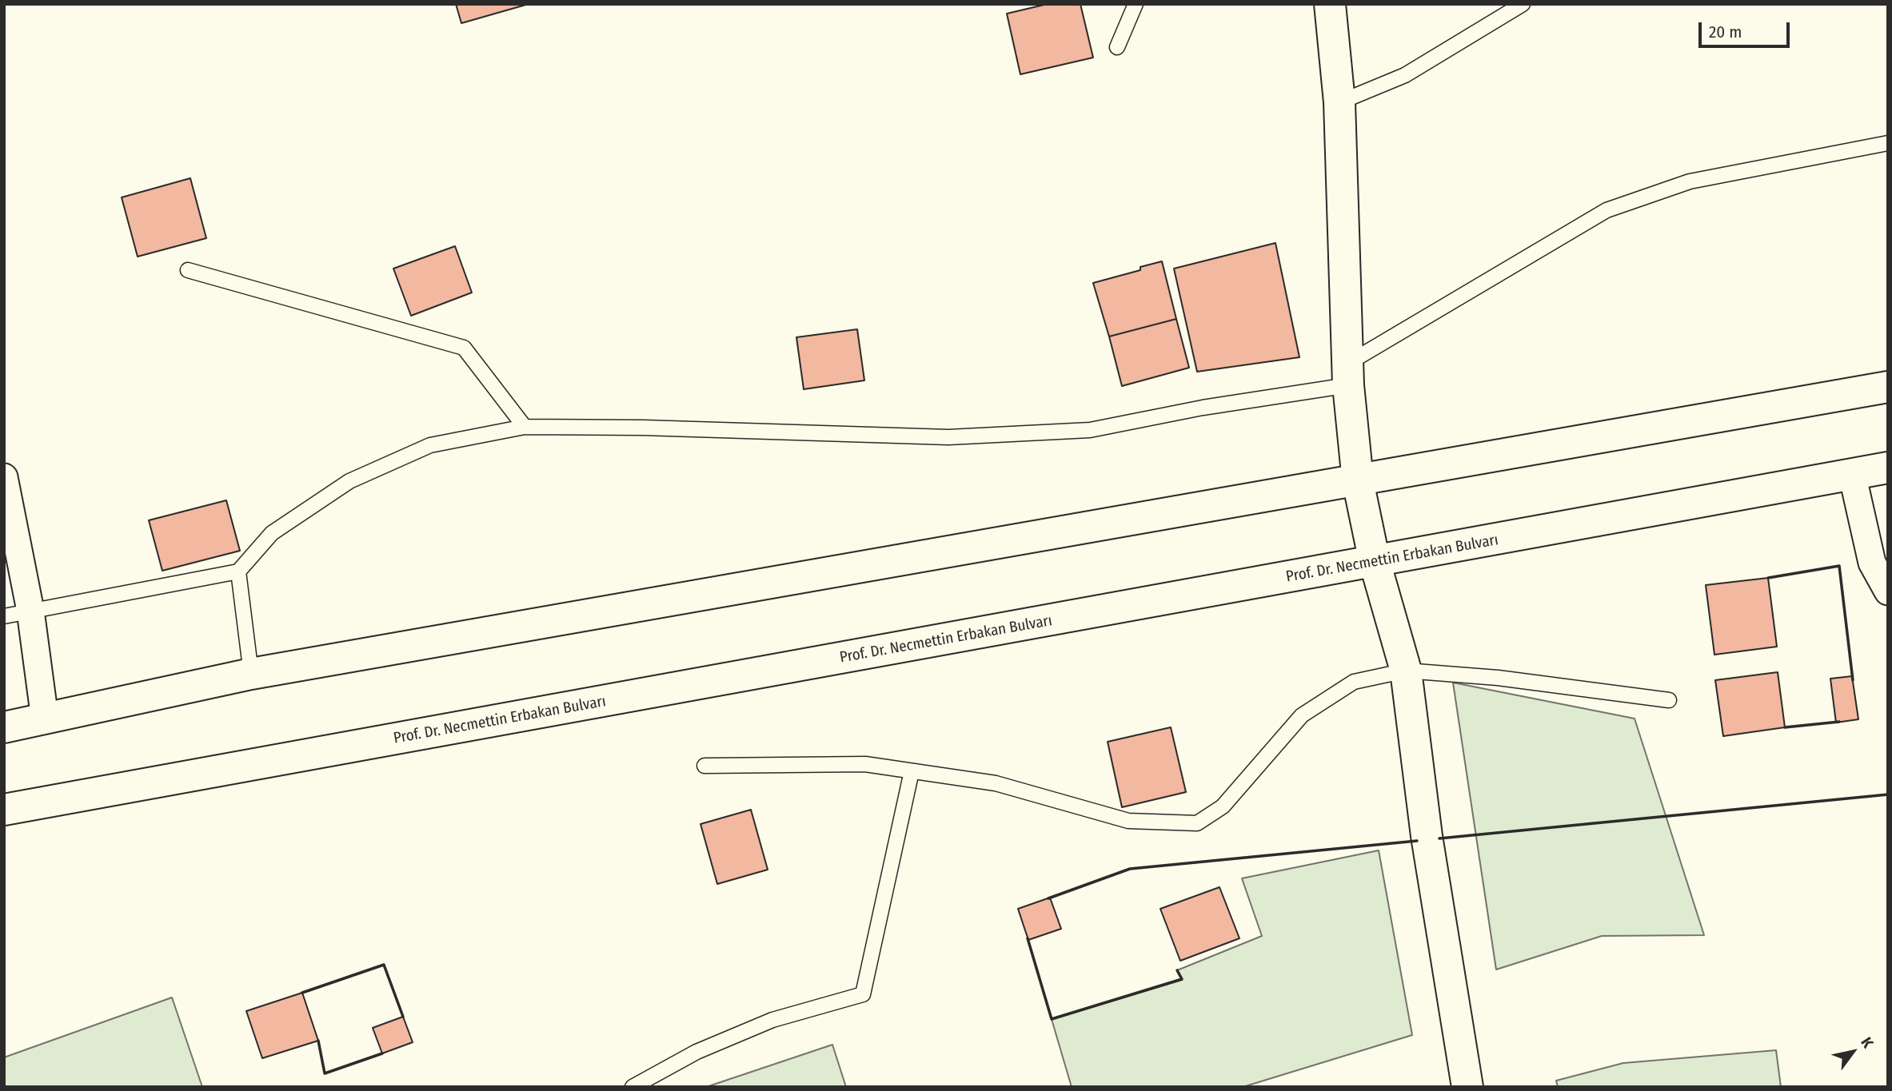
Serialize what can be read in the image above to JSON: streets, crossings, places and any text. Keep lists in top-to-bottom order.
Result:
{
  "streets": {
    "main road": ["Prof. Dr. Necmettin Erbakan Bulvarı"]
  },
  "scale_bar": "20 m",
  "north": "top right"
}
